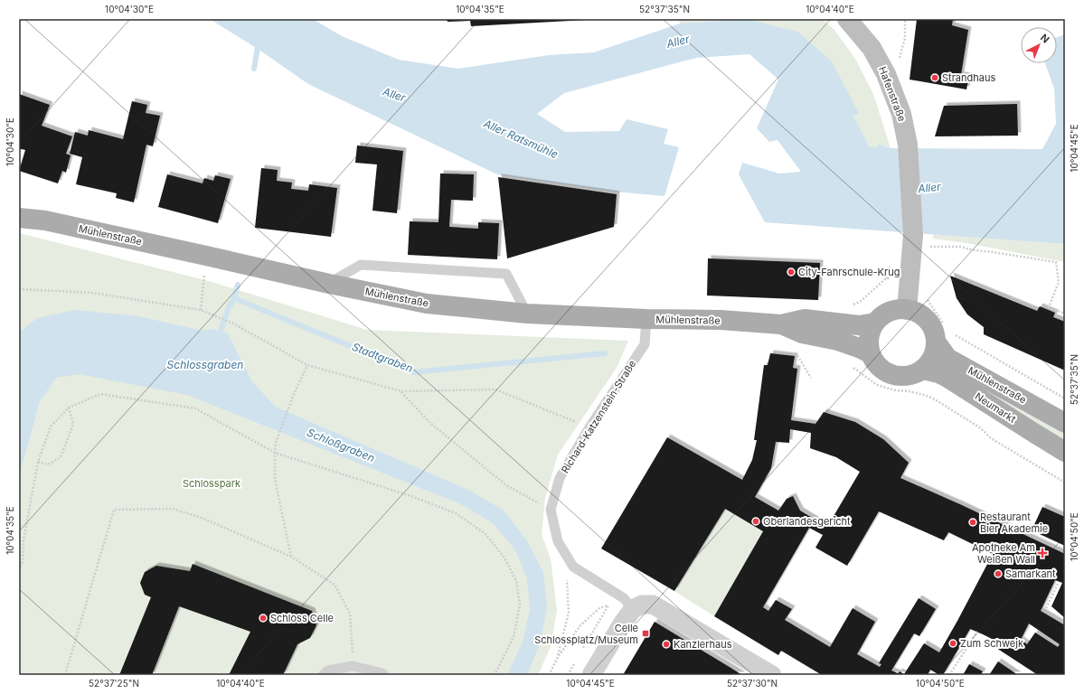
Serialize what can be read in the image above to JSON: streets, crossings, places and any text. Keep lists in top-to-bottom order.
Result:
{
  "streets": {
    "main road": ["Mühlenstraße", "Neumarkt"],
    "street": ["Hafenstraße"],
    "lane": ["Richard-Katzenstein-Straße"]
  },
  "crossings": [
    ["Hafenstraße", "Mühlenstraße"],
    ["Hafenstraße", "Neumarkt"],
    ["Mühlenstraße", "Neumarkt"],
    ["Mühlenstraße", "Richard-Katzenstein-Straße"]
  ],
  "water": [
    "Aller",
    "Aller Ratsmühle",
    "Stadtgraben",
    "Schlossgraben",
    "Schloßgraben"
  ],
  "parks": ["Schlosspark"],
  "places": {
    "other": [
      "Strandhaus",
      "City-Fahrschule-Krug",
      "Oberlandesgericht",
      "Restaurant Bier Akademie",
      "Samarkant",
      "Schloss Celle",
      "Zum Schwejk",
      "Kanzlerhaus"
    ],
    "health": ["Apotheke Am Weißen Wall"],
    "transit": ["Celle Schlossplatz/Museum"]
  },
  "north": "top right",
  "coordinates": [
    "10°04'30\"E",
    "10°04'35\"E",
    "52°37'35\"N",
    "10°04'40\"E",
    "10°04'45\"E",
    "10°04'50\"E",
    "52°37'25\"N",
    "52°37'30\"N"
  ]
}
